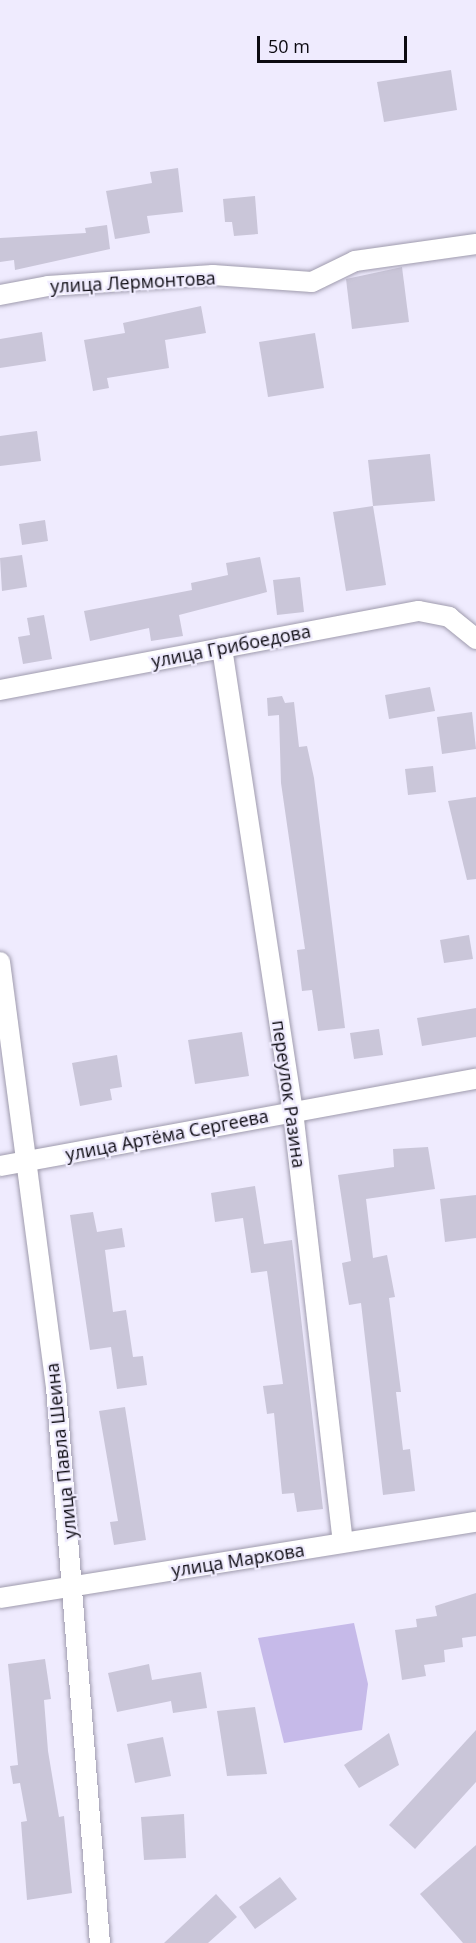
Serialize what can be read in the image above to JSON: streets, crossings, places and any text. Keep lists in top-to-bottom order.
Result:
{
  "streets": {
    "street": [
      "улица Лермонтова",
      "улица Грибоедова",
      "переулок Разина",
      "улица Артёма Сергеева",
      "улица Павла Шеина",
      "улица Маркова"
    ]
  },
  "crossings": [
    ["улица Грибоедова", "переулок Разина"],
    ["переулок Разина", "улица Артёма Сергеева"],
    ["переулок Разина", "улица Маркова"],
    ["улица Артёма Сергеева", "улица Павла Шеина"],
    ["улица Павла Шеина", "улица Маркова"]
  ],
  "scale_bar": "50 m"
}
